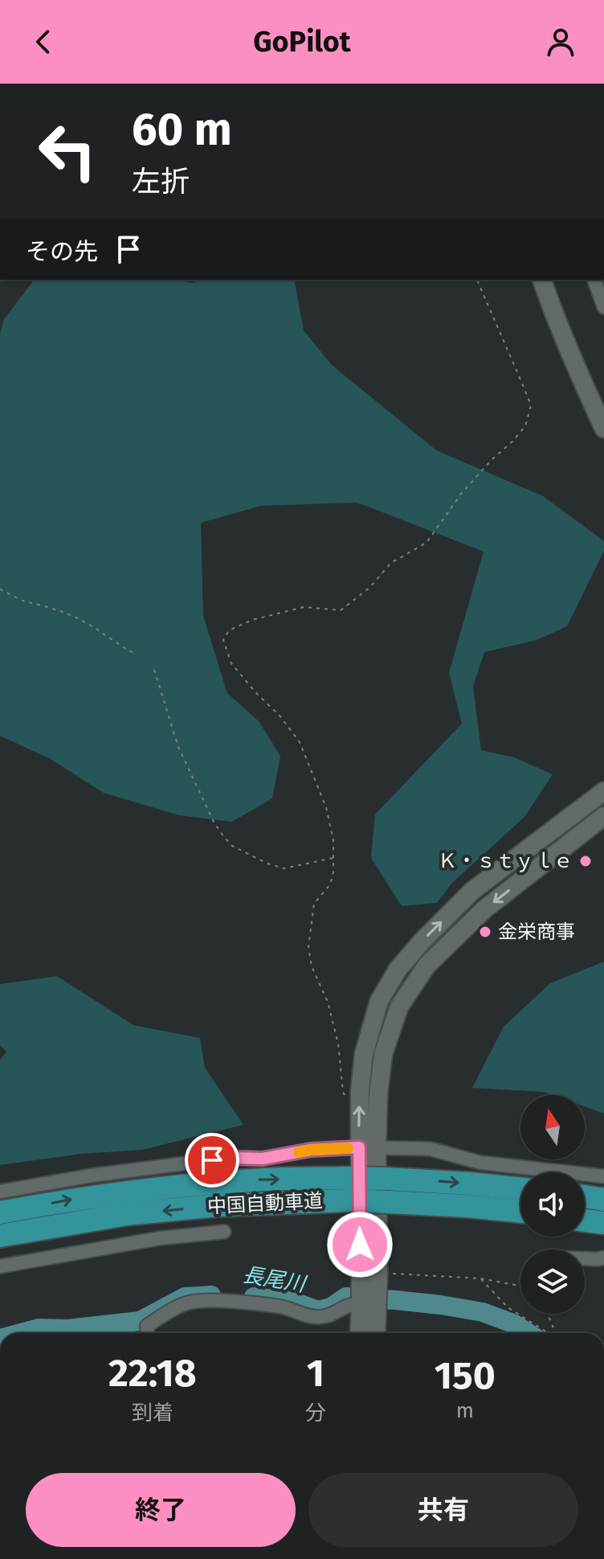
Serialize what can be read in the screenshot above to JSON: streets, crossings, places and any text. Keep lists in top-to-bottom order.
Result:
{
  "streets": {
    "highway": ["中国自動車道"]
  },
  "water": ["長尾川"],
  "places": ["Ｋ・ｓｔｙｌｅ", "金栄商事"],
  "north": "top",
  "page": {
    "header": "GoPilot",
    "turn": ["60 m", "左折"],
    "then": "その先",
    "eta": [
      "22:18",
      "到着",
      "1",
      "分",
      "150",
      "m"
    ],
    "buttons": ["終了", "共有"]
  }
}
